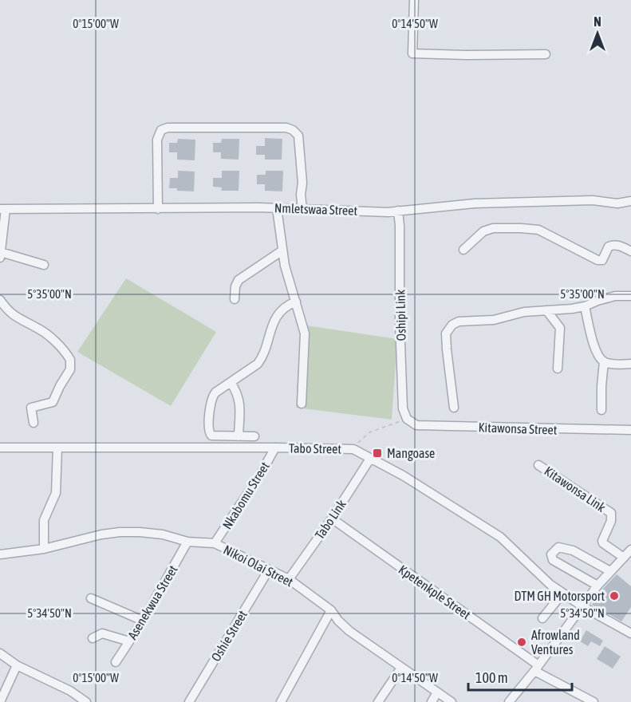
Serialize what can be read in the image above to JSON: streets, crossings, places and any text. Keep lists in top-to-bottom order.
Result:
{
  "streets": {
    "street": [
      "Nmletswaa Street",
      "Oshipi Link",
      "Kitawonsa Street",
      "Tabo Street",
      "Kitawonsa Link",
      "Nkabomu Street",
      "Tabo Link",
      "Nikoi Olai Street",
      "Kpetenkple Street",
      "Asenekwua Street",
      "Oshie Street"
    ]
  },
  "crossings": [
    ["Nmletswaa Street", "Oshipi Link"],
    ["Oshipi Link", "Kitawonsa Street"],
    ["Tabo Street", "Nkabomu Street"],
    ["Tabo Street", "Tabo Link"],
    ["Nkabomu Street", "Nikoi Olai Street"],
    ["Tabo Link", "Nikoi Olai Street"],
    ["Tabo Link", "Kpetenkple Street"],
    ["Nikoi Olai Street", "Asenekwua Street"],
    ["Nikoi Olai Street", "Oshie Street"]
  ],
  "places": {
    "transit": ["Mangoase"],
    "other": ["DTM GH Motorsport", "Afrowland Ventures"]
  },
  "scale_bar": "100 m",
  "north": "top",
  "coordinates": [
    "0°15'00\"W",
    "0°14'50\"W",
    "5°35'00\"N",
    "5°34'50\"N"
  ]
}
